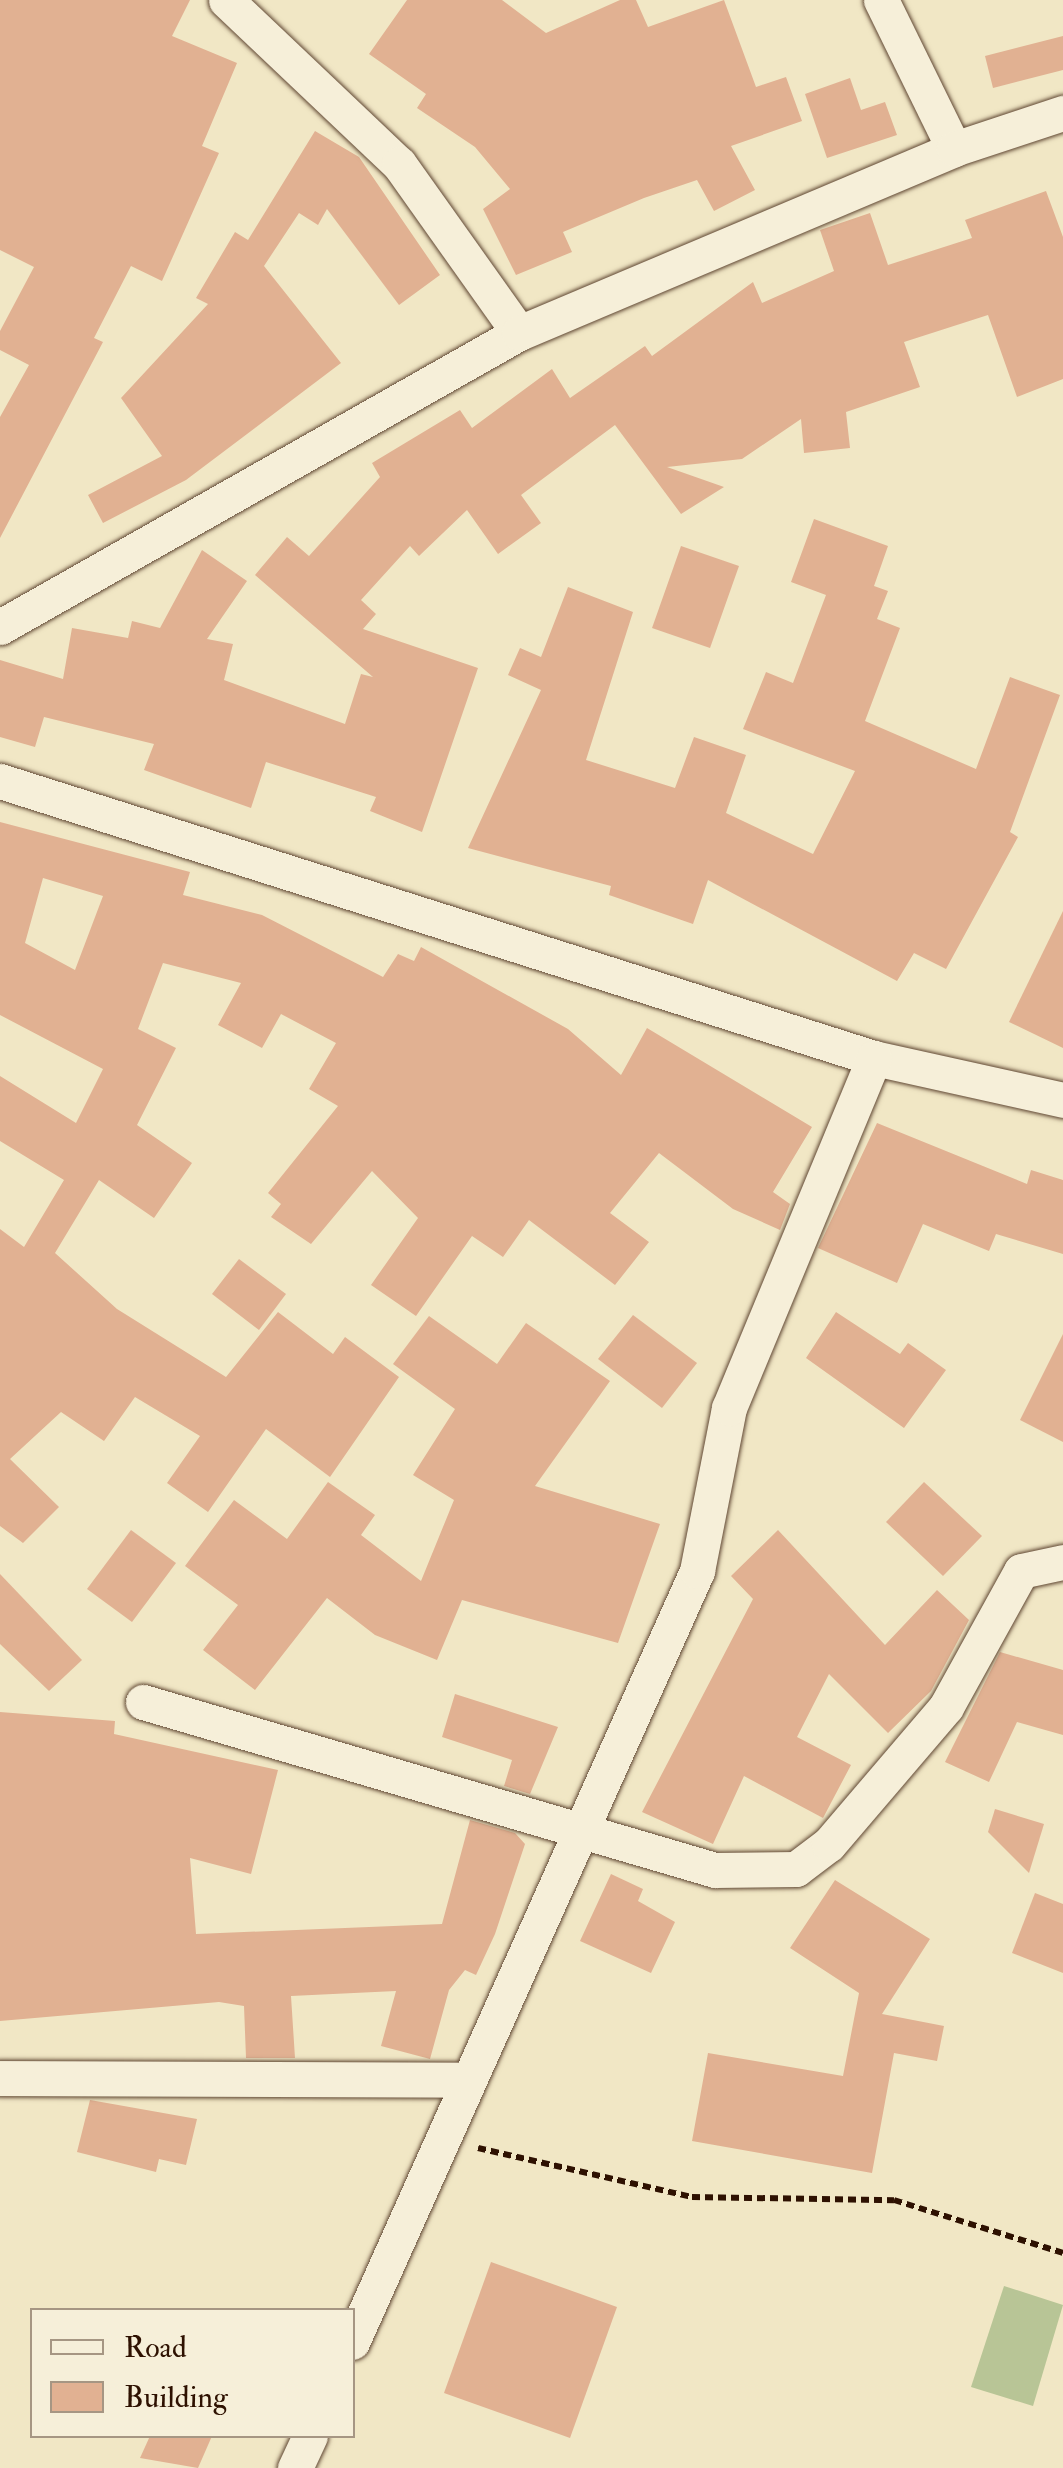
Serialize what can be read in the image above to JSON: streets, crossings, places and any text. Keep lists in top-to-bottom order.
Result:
{
  "legend": ["Road", "Building"]
}
